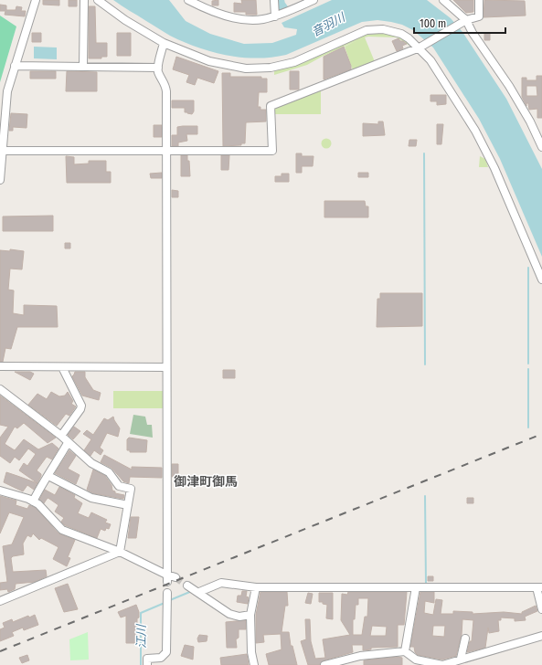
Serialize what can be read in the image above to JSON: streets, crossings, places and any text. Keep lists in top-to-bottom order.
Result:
{
  "districts": ["御津町御馬"],
  "water": ["音羽川", "江川"],
  "scale_bar": "100 m"
}
